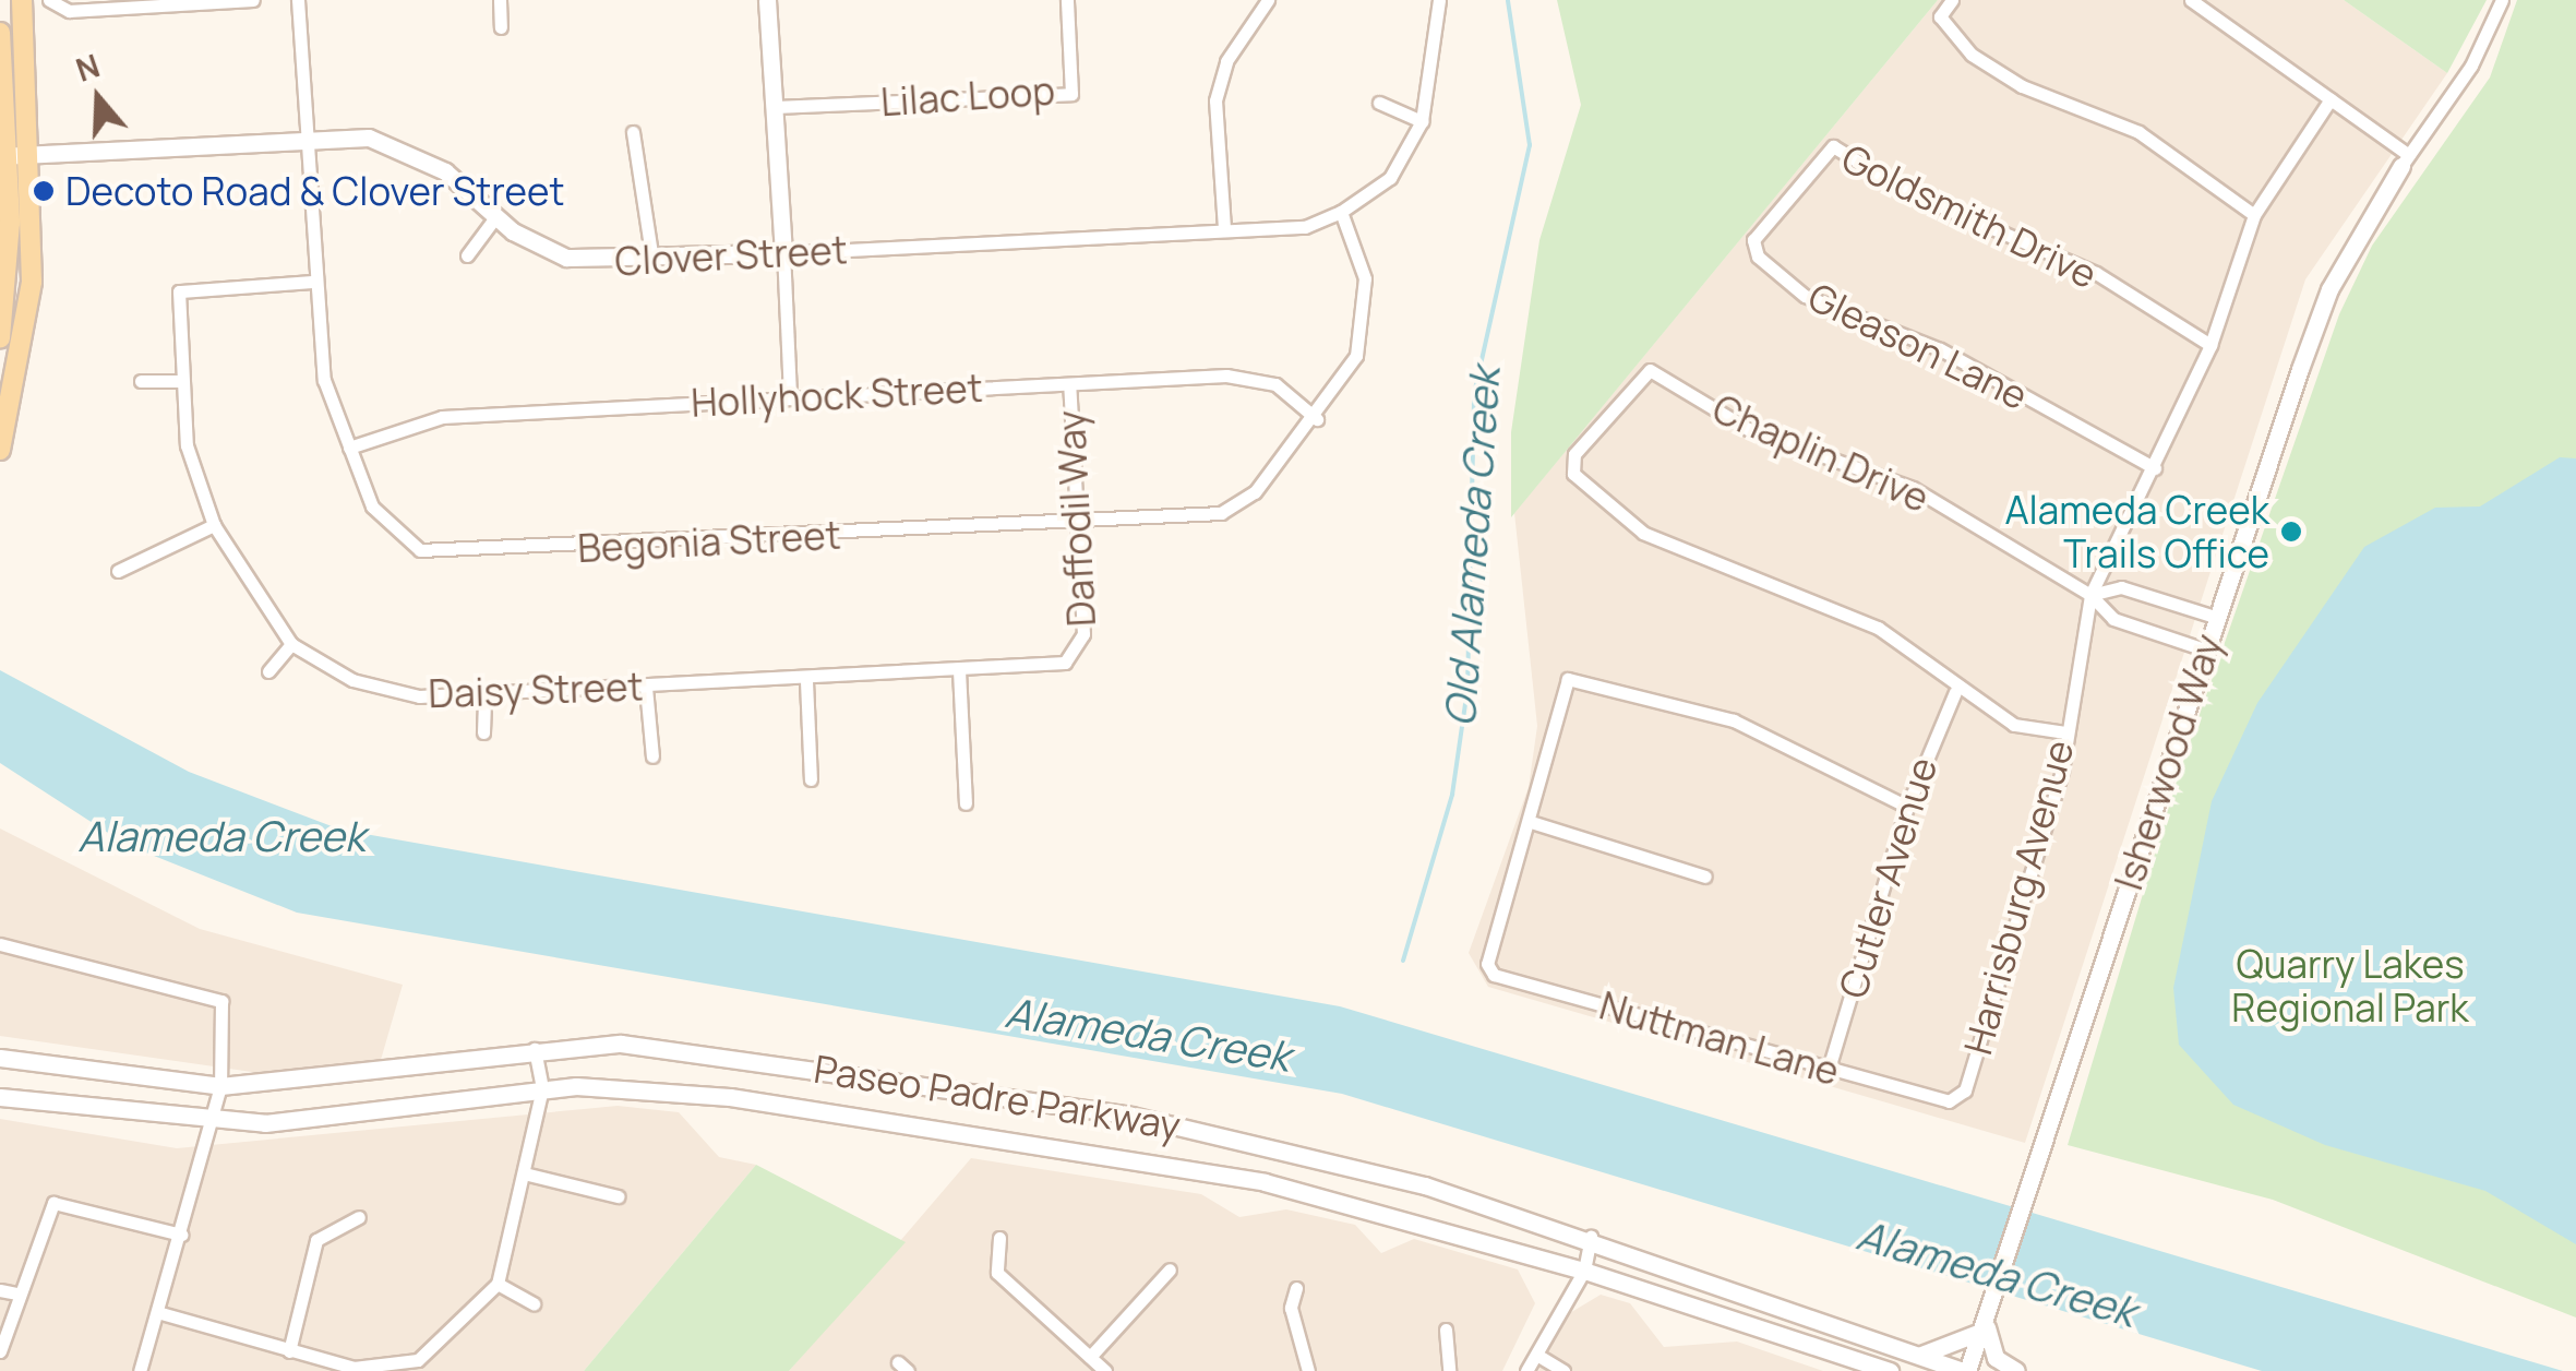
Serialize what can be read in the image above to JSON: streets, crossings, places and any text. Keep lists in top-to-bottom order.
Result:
{
  "streets": {
    "main road": ["Clover Street", "Isherwood Way", "Paseo Padre Parkway"],
    "street": [
      "Lilac Loop",
      "Goldsmith Drive",
      "Gleason Lane",
      "Hollyhock Street",
      "Chaplin Drive",
      "Daffodil Way",
      "Begonia Street",
      "Daisy Street",
      "Cutler Avenue",
      "Harrisburg Avenue",
      "Nuttman Lane"
    ]
  },
  "crossings": [
    ["Goldsmith Drive", "Gleason Lane"],
    ["Goldsmith Drive", "Harrisburg Avenue"],
    ["Clover Street", "Begonia Street"],
    ["Gleason Lane", "Harrisburg Avenue"],
    ["Hollyhock Street", "Daffodil Way"],
    ["Hollyhock Street", "Begonia Street"],
    ["Chaplin Drive", "Isherwood Way"],
    ["Chaplin Drive", "Cutler Avenue"],
    ["Chaplin Drive", "Harrisburg Avenue"],
    ["Daffodil Way", "Begonia Street"],
    ["Daffodil Way", "Daisy Street"],
    ["Begonia Street", "Daisy Street"],
    ["Isherwood Way", "Paseo Padre Parkway"],
    ["Cutler Avenue", "Nuttman Lane"],
    ["Harrisburg Avenue", "Nuttman Lane"]
  ],
  "water": ["Old Alameda Creek", "Alameda Creek"],
  "parks": ["Quarry Lakes Regional Park"],
  "places": ["Decoto Road & Clover Street", "Alameda Creek Trails Office"],
  "north": "top"
}
